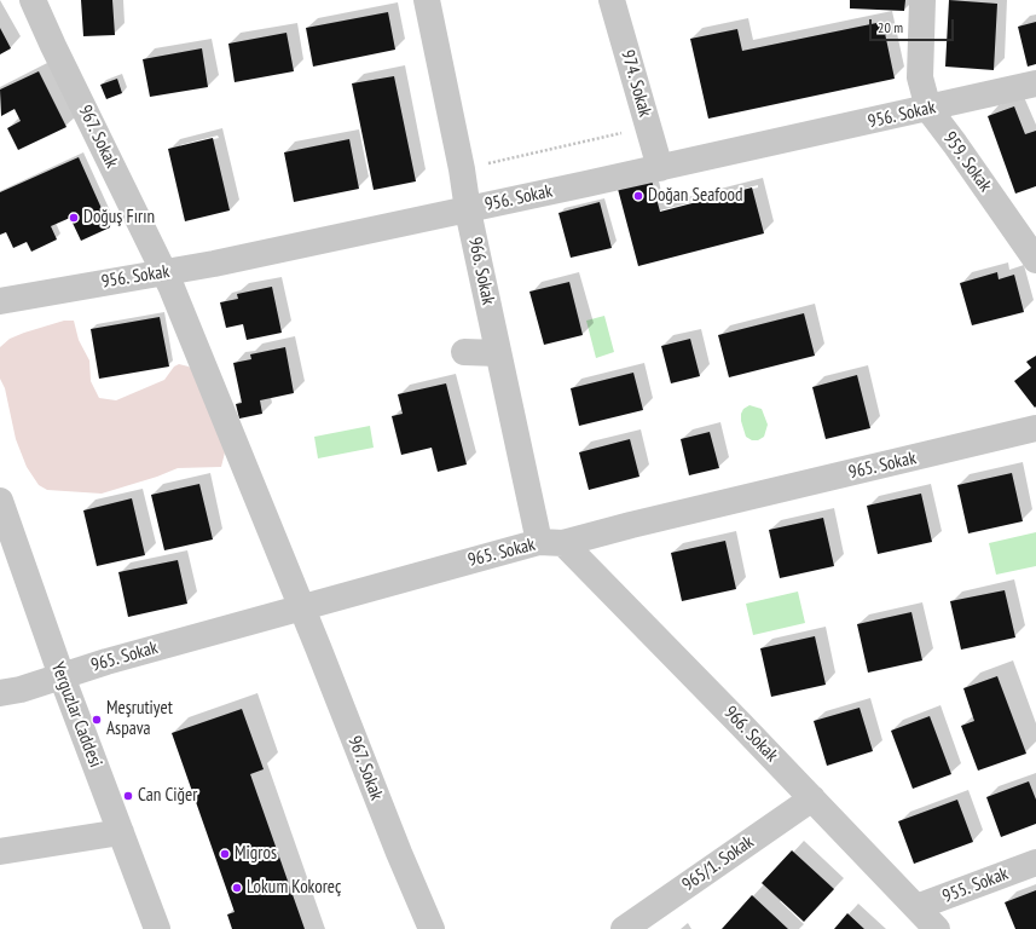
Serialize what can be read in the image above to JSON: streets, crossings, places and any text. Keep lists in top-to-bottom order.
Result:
{
  "streets": {
    "street": [
      "974. Sokak",
      "956. Sokak",
      "967. Sokak",
      "959. Sokak",
      "966. Sokak",
      "965. Sokak",
      "Yerguzlar Caddesi",
      "965/1. Sokak",
      "955. Sokak"
    ]
  },
  "crossings": [
    ["974. Sokak", "956. Sokak"],
    ["956. Sokak", "967. Sokak"],
    ["956. Sokak", "959. Sokak"],
    ["956. Sokak", "966. Sokak"],
    ["967. Sokak", "965. Sokak"],
    ["966. Sokak", "965. Sokak"],
    ["966. Sokak", "965/1. Sokak"],
    ["966. Sokak", "955. Sokak"],
    ["965. Sokak", "Yerguzlar Caddesi"]
  ],
  "places": [
    "Doğan Seafood",
    "Doğuş Fırın",
    "Meşrutiyet Aspava",
    "Can Ciğer",
    "Migros",
    "Lokum Kokoreç"
  ],
  "scale_bar": "20 m"
}
